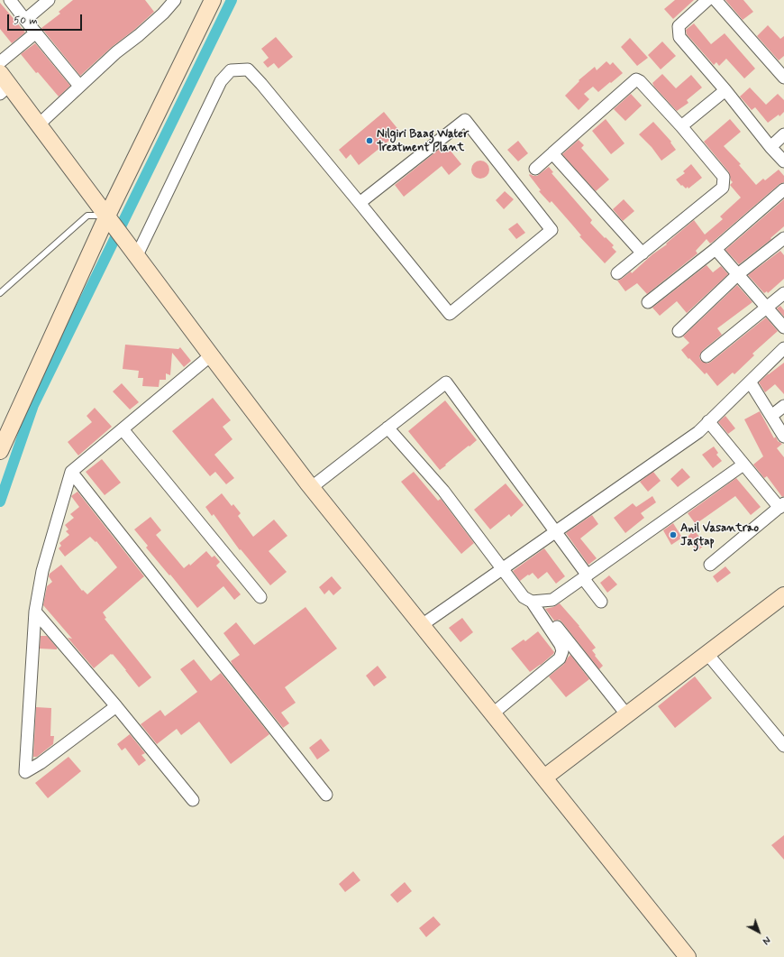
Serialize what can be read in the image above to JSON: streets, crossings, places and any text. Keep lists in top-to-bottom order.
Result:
{
  "places": ["Nilgiri Baag Water Treatment Plant", "Anil Vasantrao Jagtap"],
  "scale_bar": "50 m",
  "north": "bottom right"
}
